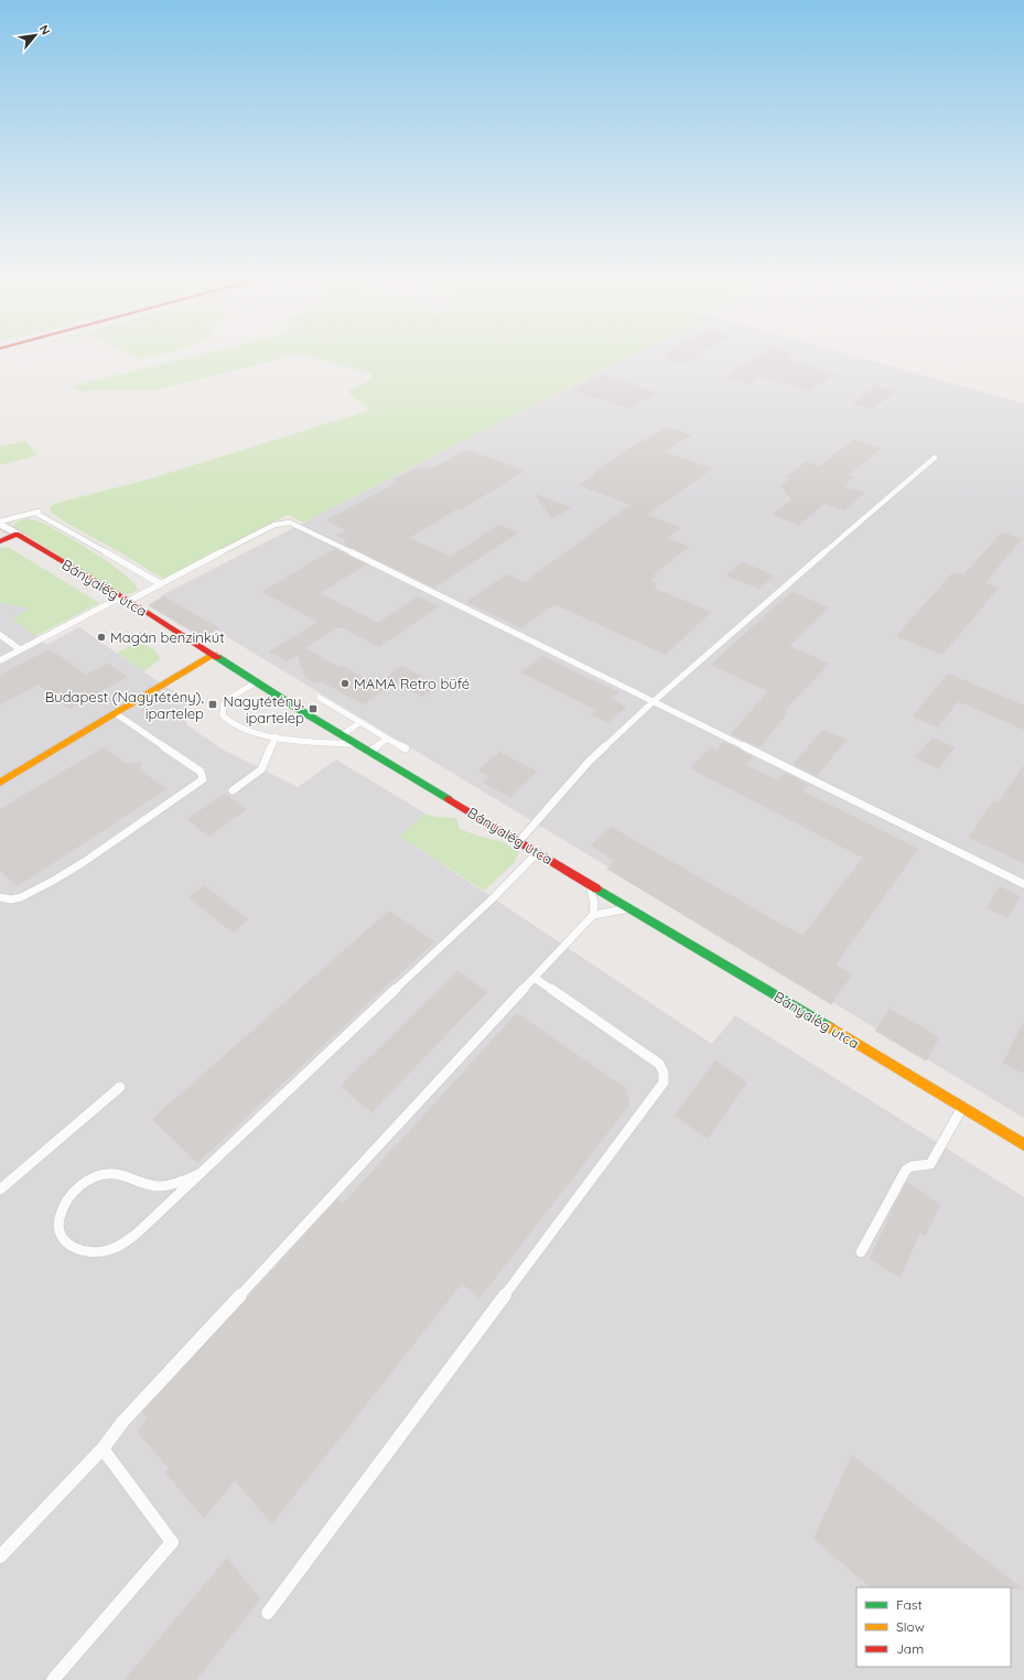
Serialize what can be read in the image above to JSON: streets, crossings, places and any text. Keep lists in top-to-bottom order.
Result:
{
  "streets": {
    "street": ["Bányalég utca"]
  },
  "places": {
    "other": ["Magán benzinkút", "MAMA Retro büfé"],
    "transit": ["Budapest (Nagytétény), ipartelep", "Nagytétény, ipartelep"]
  },
  "legend": ["Fast", "Slow", "Jam"],
  "north": "top right"
}
